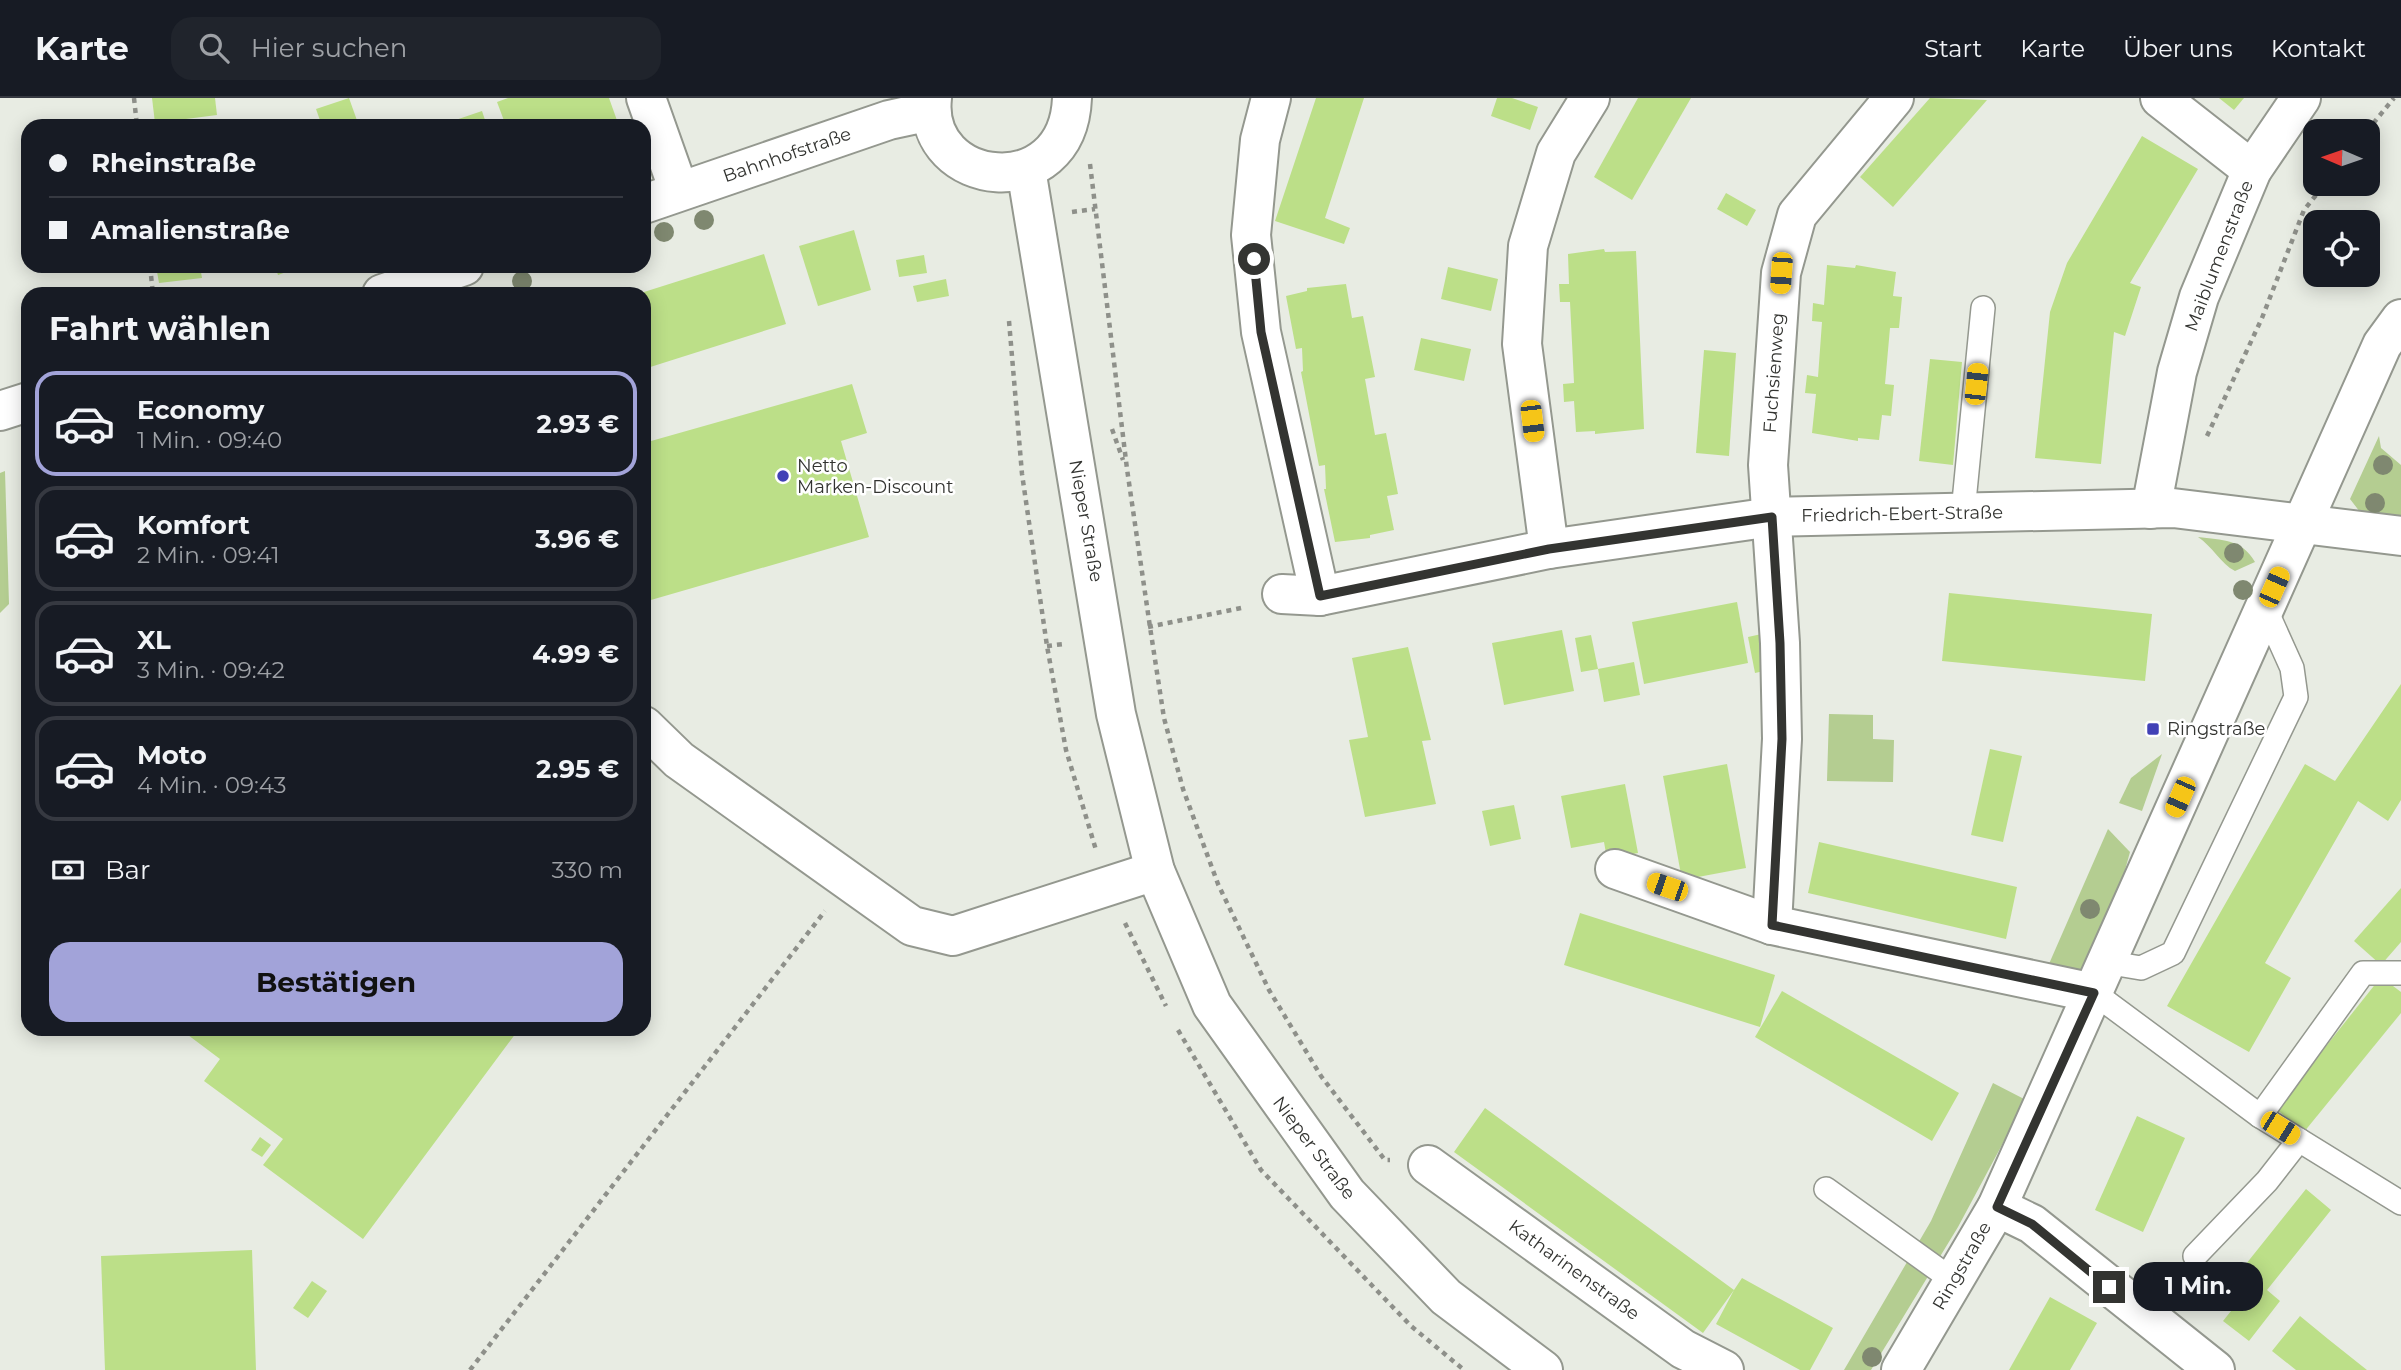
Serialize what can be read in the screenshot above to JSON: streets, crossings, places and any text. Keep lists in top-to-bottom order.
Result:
{
  "streets": {
    "street": [
      "Bahnhofstraße",
      "Maiblumenstraße",
      "Fuchsienweg",
      "Friedrich-Ebert-Straße",
      "Nieper Straße",
      "Ringstraße",
      "Katharinenstraße"
    ]
  },
  "crossings": [
    ["Maiblumenstraße", "Friedrich-Ebert-Straße"],
    ["Fuchsienweg", "Friedrich-Ebert-Straße"],
    ["Friedrich-Ebert-Straße", "Ringstraße"]
  ],
  "places": {
    "other": ["Netto Marken-Discount"],
    "transit": ["Ringstraße"]
  },
  "north": "left",
  "page": {
    "header": "Karte",
    "search": "Hier suchen",
    "nav": [
      "Start",
      "Karte",
      "Über uns",
      "Kontakt"
    ],
    "banner": ["Rheinstraße", "Amalienstraße"],
    "heading": "Fahrt wählen",
    "list": [
      {
        "name": "Economy",
        "note": "1 Min. · 09:40",
        "value": "2.93 €"
      },
      {
        "name": "Komfort",
        "note": "2 Min. · 09:41",
        "value": "3.96 €"
      },
      {
        "name": "XL",
        "note": "3 Min. · 09:42",
        "value": "4.99 €"
      },
      {
        "name": "Moto",
        "note": "4 Min. · 09:43",
        "value": "2.95 €"
      }
    ],
    "pay": ["Bar", "330 m"],
    "buttons": "Bestätigen",
    "bubble": "1 Min."
  }
}
